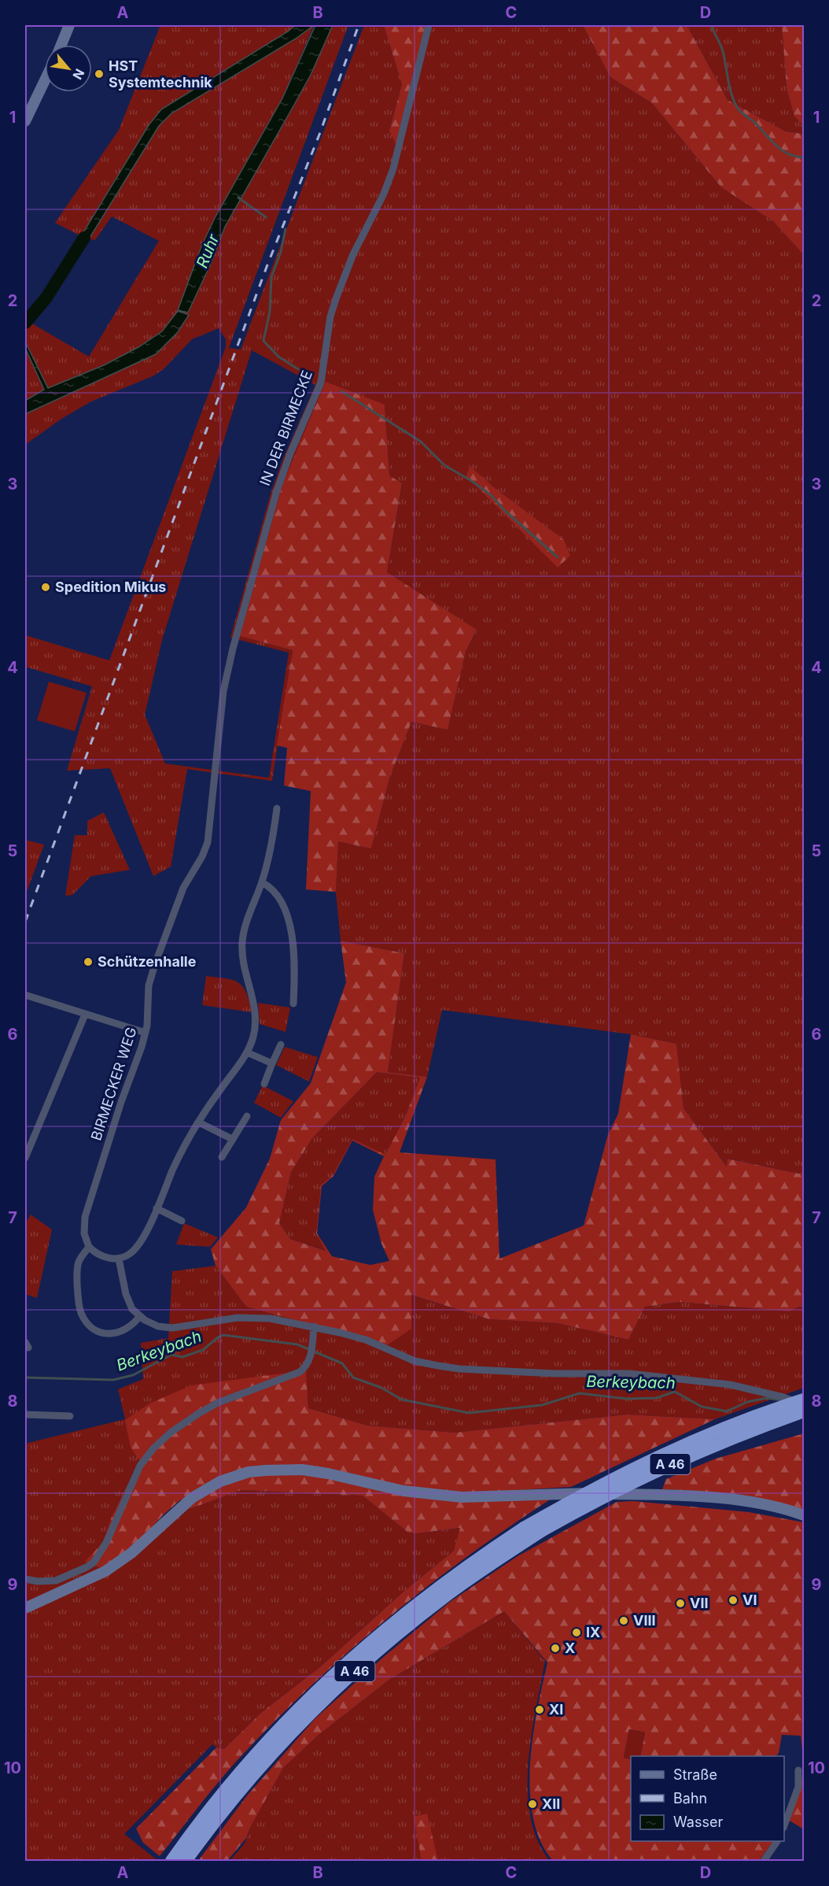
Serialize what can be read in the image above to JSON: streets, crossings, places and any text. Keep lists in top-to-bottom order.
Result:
{
  "streets": {
    "highway": ["A 46"],
    "street": ["IN DER BIRMECKE", "BIRMECKER WEG"]
  },
  "crossings": [
    ["IN DER BIRMECKE", "BIRMECKER WEG"]
  ],
  "water": ["Ruhr", "Berkeybach"],
  "places": [
    "HST Systemtechnik",
    "Spedition Mikus",
    "Schützenhalle",
    "VI",
    "VII",
    "VIII",
    "IX",
    "X",
    "XI",
    "XII"
  ],
  "legend": ["Straße", "Bahn", "Wasser"],
  "north": "bottom right",
  "grid": {
    "columns": [
      "A",
      "B",
      "C",
      "D"
    ],
    "rows": [
      "1",
      "2",
      "3",
      "4",
      "5",
      "6",
      "7",
      "8",
      "9",
      "10"
    ]
  }
}
